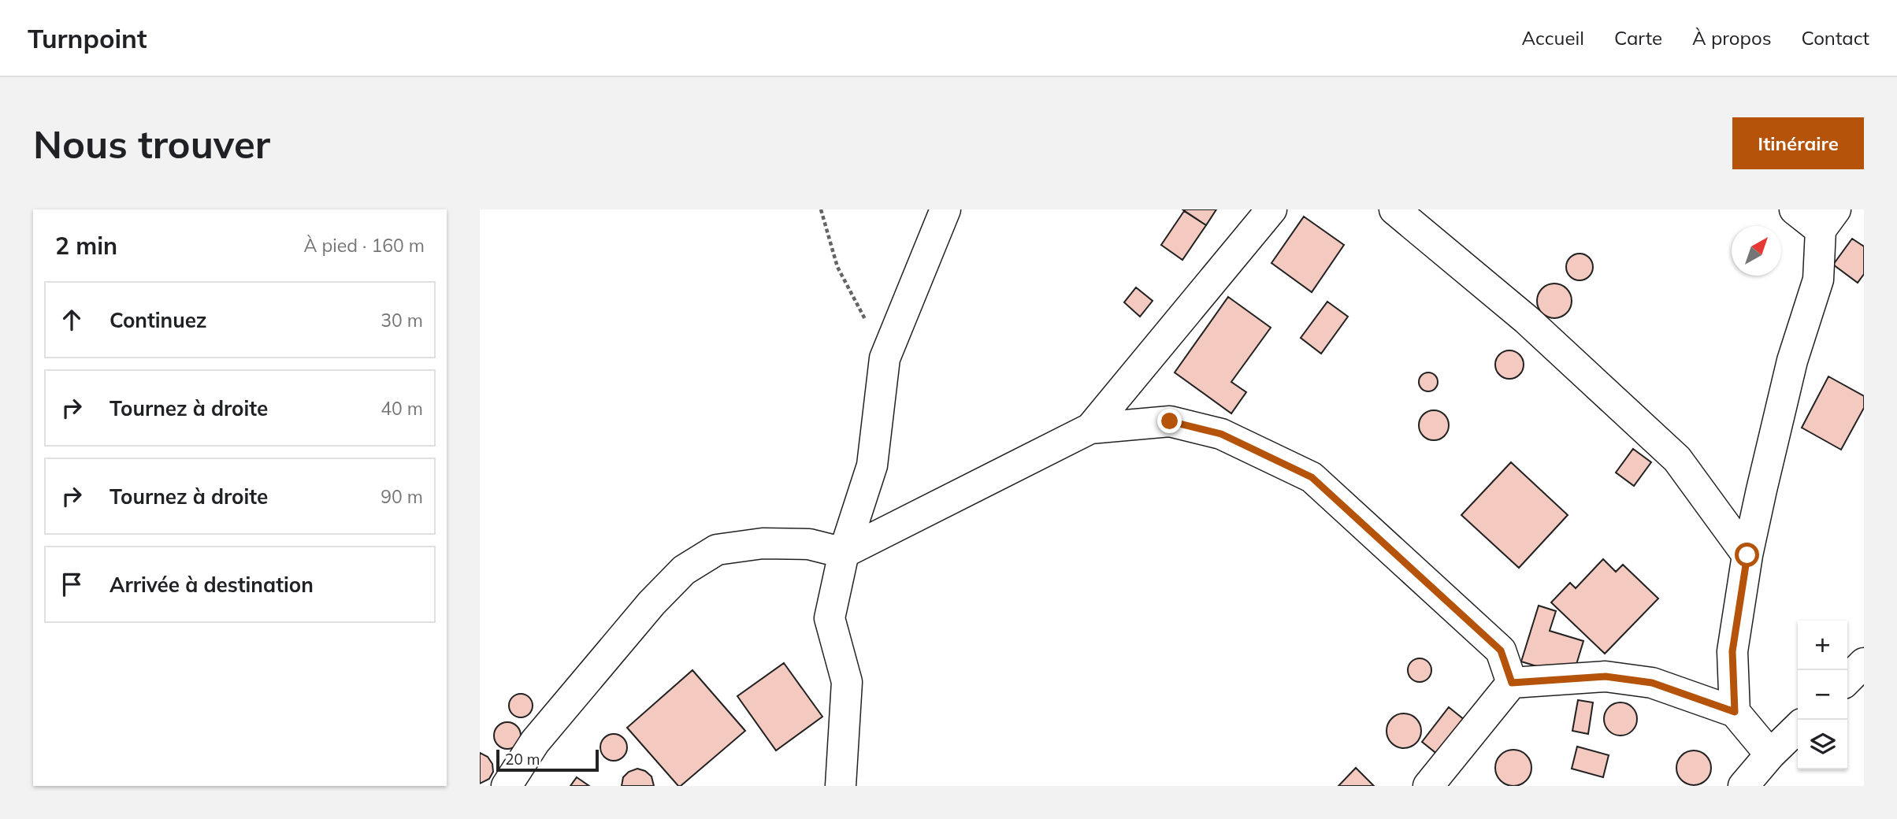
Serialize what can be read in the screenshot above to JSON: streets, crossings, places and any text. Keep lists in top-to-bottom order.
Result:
{
  "scale_bar": "20 m",
  "north": "top right",
  "page": {
    "header": "Turnpoint",
    "nav": [
      "Accueil",
      "Carte",
      "À propos",
      "Contact"
    ],
    "buttons": "Itinéraire",
    "title": "Nous trouver",
    "heading": ["2 min", "À pied · 160 m"],
    "list": [
      ["Continuez", "30 m"],
      ["Tournez à droite", "40 m"],
      ["Tournez à droite", "90 m"],
      "Arrivée à destination"
    ],
    "map_buttons": ["+", "−"],
    "scale": "20 m"
  }
}
